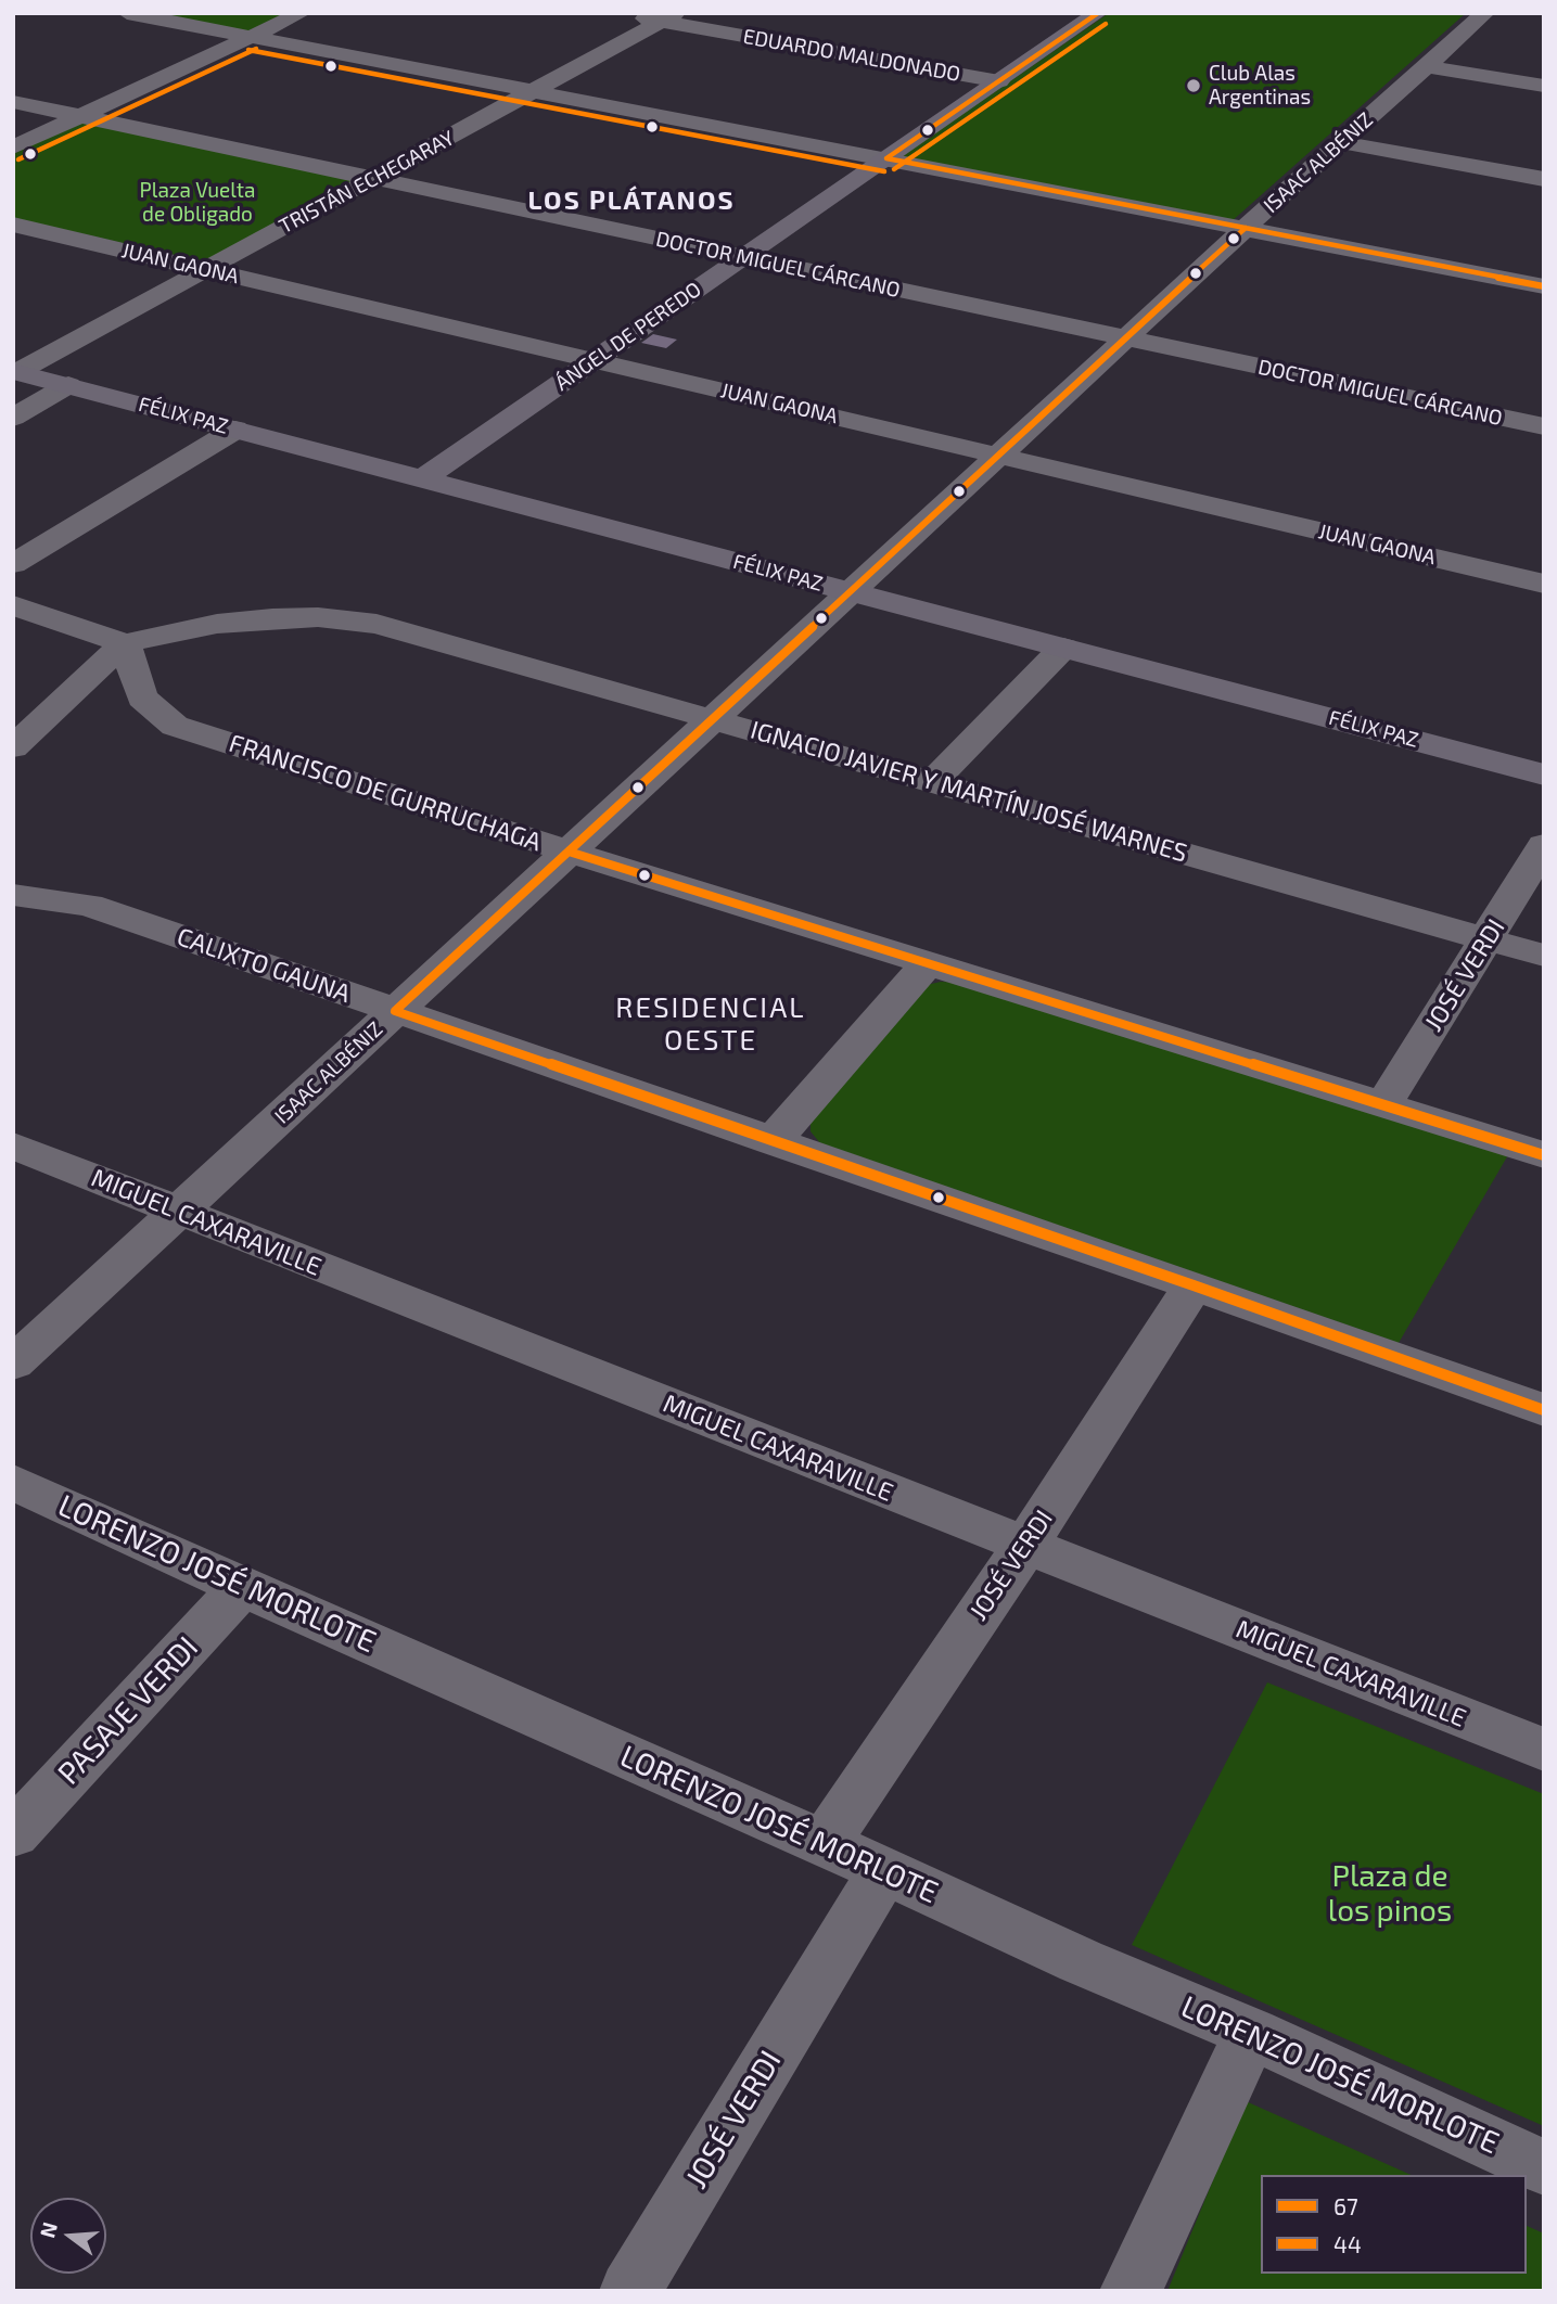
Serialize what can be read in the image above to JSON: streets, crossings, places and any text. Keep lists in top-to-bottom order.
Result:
{
  "streets": {
    "main road": ["ÁNGEL DE PEREDO", "FÉLIX PAZ"],
    "street": [
      "EDUARDO MALDONADO",
      "ISAAC ALBÉNIZ",
      "TRISTÁN ECHEGARAY",
      "JUAN GAONA",
      "DOCTOR MIGUEL CÁRCANO",
      "IGNACIO JAVIER Y MARTÍN JOSÉ WARNES",
      "FRANCISCO DE GURRUCHAGA",
      "CALIXTO GAUNA",
      "JOSÉ VERDI",
      "MIGUEL CAXARAVILLE",
      "LORENZO JOSÉ MORLOTE",
      "PASAJE VERDI"
    ]
  },
  "crossings": [
    ["EDUARDO MALDONADO", "TRISTÁN ECHEGARAY"],
    ["EDUARDO MALDONADO", "ÁNGEL DE PEREDO"],
    ["ISAAC ALBÉNIZ", "JUAN GAONA"],
    ["ISAAC ALBÉNIZ", "DOCTOR MIGUEL CÁRCANO"],
    ["ISAAC ALBÉNIZ", "FÉLIX PAZ"],
    ["ISAAC ALBÉNIZ", "IGNACIO JAVIER Y MARTÍN JOSÉ WARNES"],
    ["ISAAC ALBÉNIZ", "FRANCISCO DE GURRUCHAGA"],
    ["ISAAC ALBÉNIZ", "CALIXTO GAUNA"],
    ["ISAAC ALBÉNIZ", "MIGUEL CAXARAVILLE"],
    ["TRISTÁN ECHEGARAY", "JUAN GAONA"],
    ["TRISTÁN ECHEGARAY", "DOCTOR MIGUEL CÁRCANO"],
    ["TRISTÁN ECHEGARAY", "FÉLIX PAZ"],
    ["JUAN GAONA", "ÁNGEL DE PEREDO"],
    ["DOCTOR MIGUEL CÁRCANO", "ÁNGEL DE PEREDO"],
    ["ÁNGEL DE PEREDO", "FÉLIX PAZ"],
    ["IGNACIO JAVIER Y MARTÍN JOSÉ WARNES", "FRANCISCO DE GURRUCHAGA"],
    ["IGNACIO JAVIER Y MARTÍN JOSÉ WARNES", "JOSÉ VERDI"],
    ["FRANCISCO DE GURRUCHAGA", "JOSÉ VERDI"],
    ["CALIXTO GAUNA", "JOSÉ VERDI"],
    ["JOSÉ VERDI", "MIGUEL CAXARAVILLE"],
    ["JOSÉ VERDI", "LORENZO JOSÉ MORLOTE"],
    ["LORENZO JOSÉ MORLOTE", "PASAJE VERDI"]
  ],
  "districts": ["LOS PLÁTANOS", "RESIDENCIAL OESTE"],
  "parks": ["Plaza Vuelta de Obligado", "Plaza de los pinos"],
  "places": ["Club Alas Argentinas"],
  "lines": ["transit line 67", "transit line 44"],
  "legend": ["67", "44"],
  "north": "left"
}
